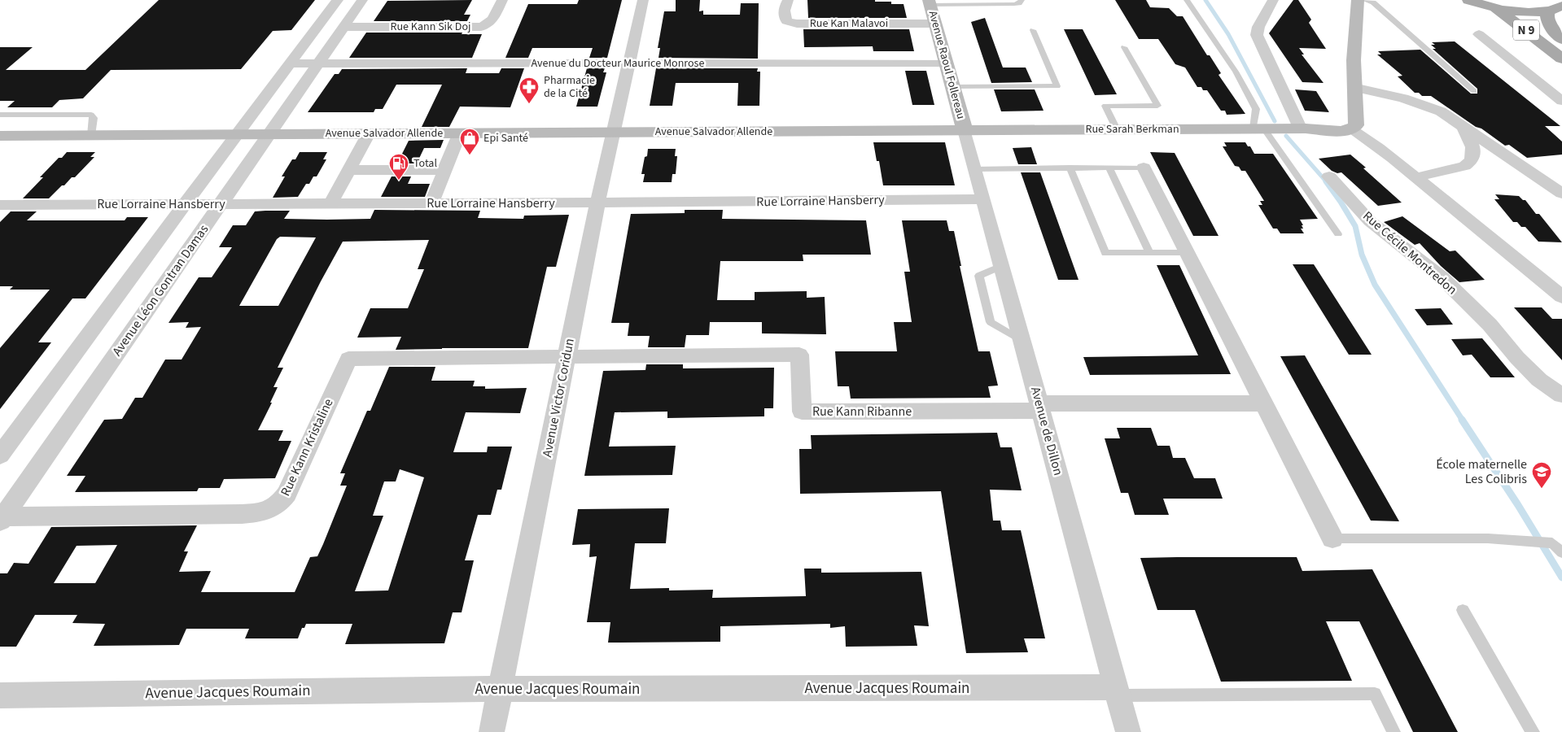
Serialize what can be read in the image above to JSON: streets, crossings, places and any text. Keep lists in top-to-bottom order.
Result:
{
  "streets": {
    "main road": [
      "N 9",
      "Avenue Raoul Follereau",
      "Rue Sarah Berkman",
      "Avenue Salvador Allende"
    ],
    "street": [
      "Rue Kan Malavoi",
      "Rue Kann Sik Doj",
      "Avenue du Docteur Maurice Monrose",
      "Rue Lorraine Hansberry",
      "Rue Cécile Montredon",
      "Avenue Léon Gontran Damas",
      "Avenue Victor Coridun",
      "Rue Kann Ribanne",
      "Avenue de Dillon",
      "Rue Kann Kristaline",
      "Avenue Jacques Roumain"
    ]
  },
  "crossings": [
    ["Rue Kan Malavoi", "Avenue Raoul Follereau"],
    ["Rue Kann Sik Doj", "Avenue Léon Gontran Damas"],
    ["Avenue du Docteur Maurice Monrose", "Avenue Raoul Follereau"],
    ["Avenue du Docteur Maurice Monrose", "Avenue Léon Gontran Damas"],
    ["Avenue du Docteur Maurice Monrose", "Avenue Victor Coridun"],
    ["Avenue Raoul Follereau", "Rue Sarah Berkman"],
    ["Avenue Raoul Follereau", "Avenue Salvador Allende"],
    ["Avenue Raoul Follereau", "Avenue de Dillon"],
    ["Rue Sarah Berkman", "Avenue Salvador Allende"],
    ["Rue Sarah Berkman", "Avenue de Dillon"],
    ["Avenue Salvador Allende", "Avenue Léon Gontran Damas"],
    ["Avenue Salvador Allende", "Avenue Victor Coridun"],
    ["Avenue Salvador Allende", "Avenue de Dillon"],
    ["Rue Lorraine Hansberry", "Avenue Léon Gontran Damas"],
    ["Rue Lorraine Hansberry", "Avenue Victor Coridun"],
    ["Rue Lorraine Hansberry", "Avenue de Dillon"],
    ["Avenue Léon Gontran Damas", "Rue Kann Kristaline"],
    ["Avenue Victor Coridun", "Rue Kann Ribanne"],
    ["Avenue Victor Coridun", "Rue Kann Kristaline"],
    ["Avenue Victor Coridun", "Avenue Jacques Roumain"],
    ["Rue Kann Ribanne", "Avenue de Dillon"],
    ["Rue Kann Ribanne", "Rue Kann Kristaline"],
    ["Avenue de Dillon", "Avenue Jacques Roumain"]
  ],
  "places": {
    "pharmacy": ["Pharmacie de la Cité"],
    "shop": ["Epi Santé"],
    "fuel station": ["Total"],
    "school or university": ["École maternelle Les Colibris"]
  }
}
